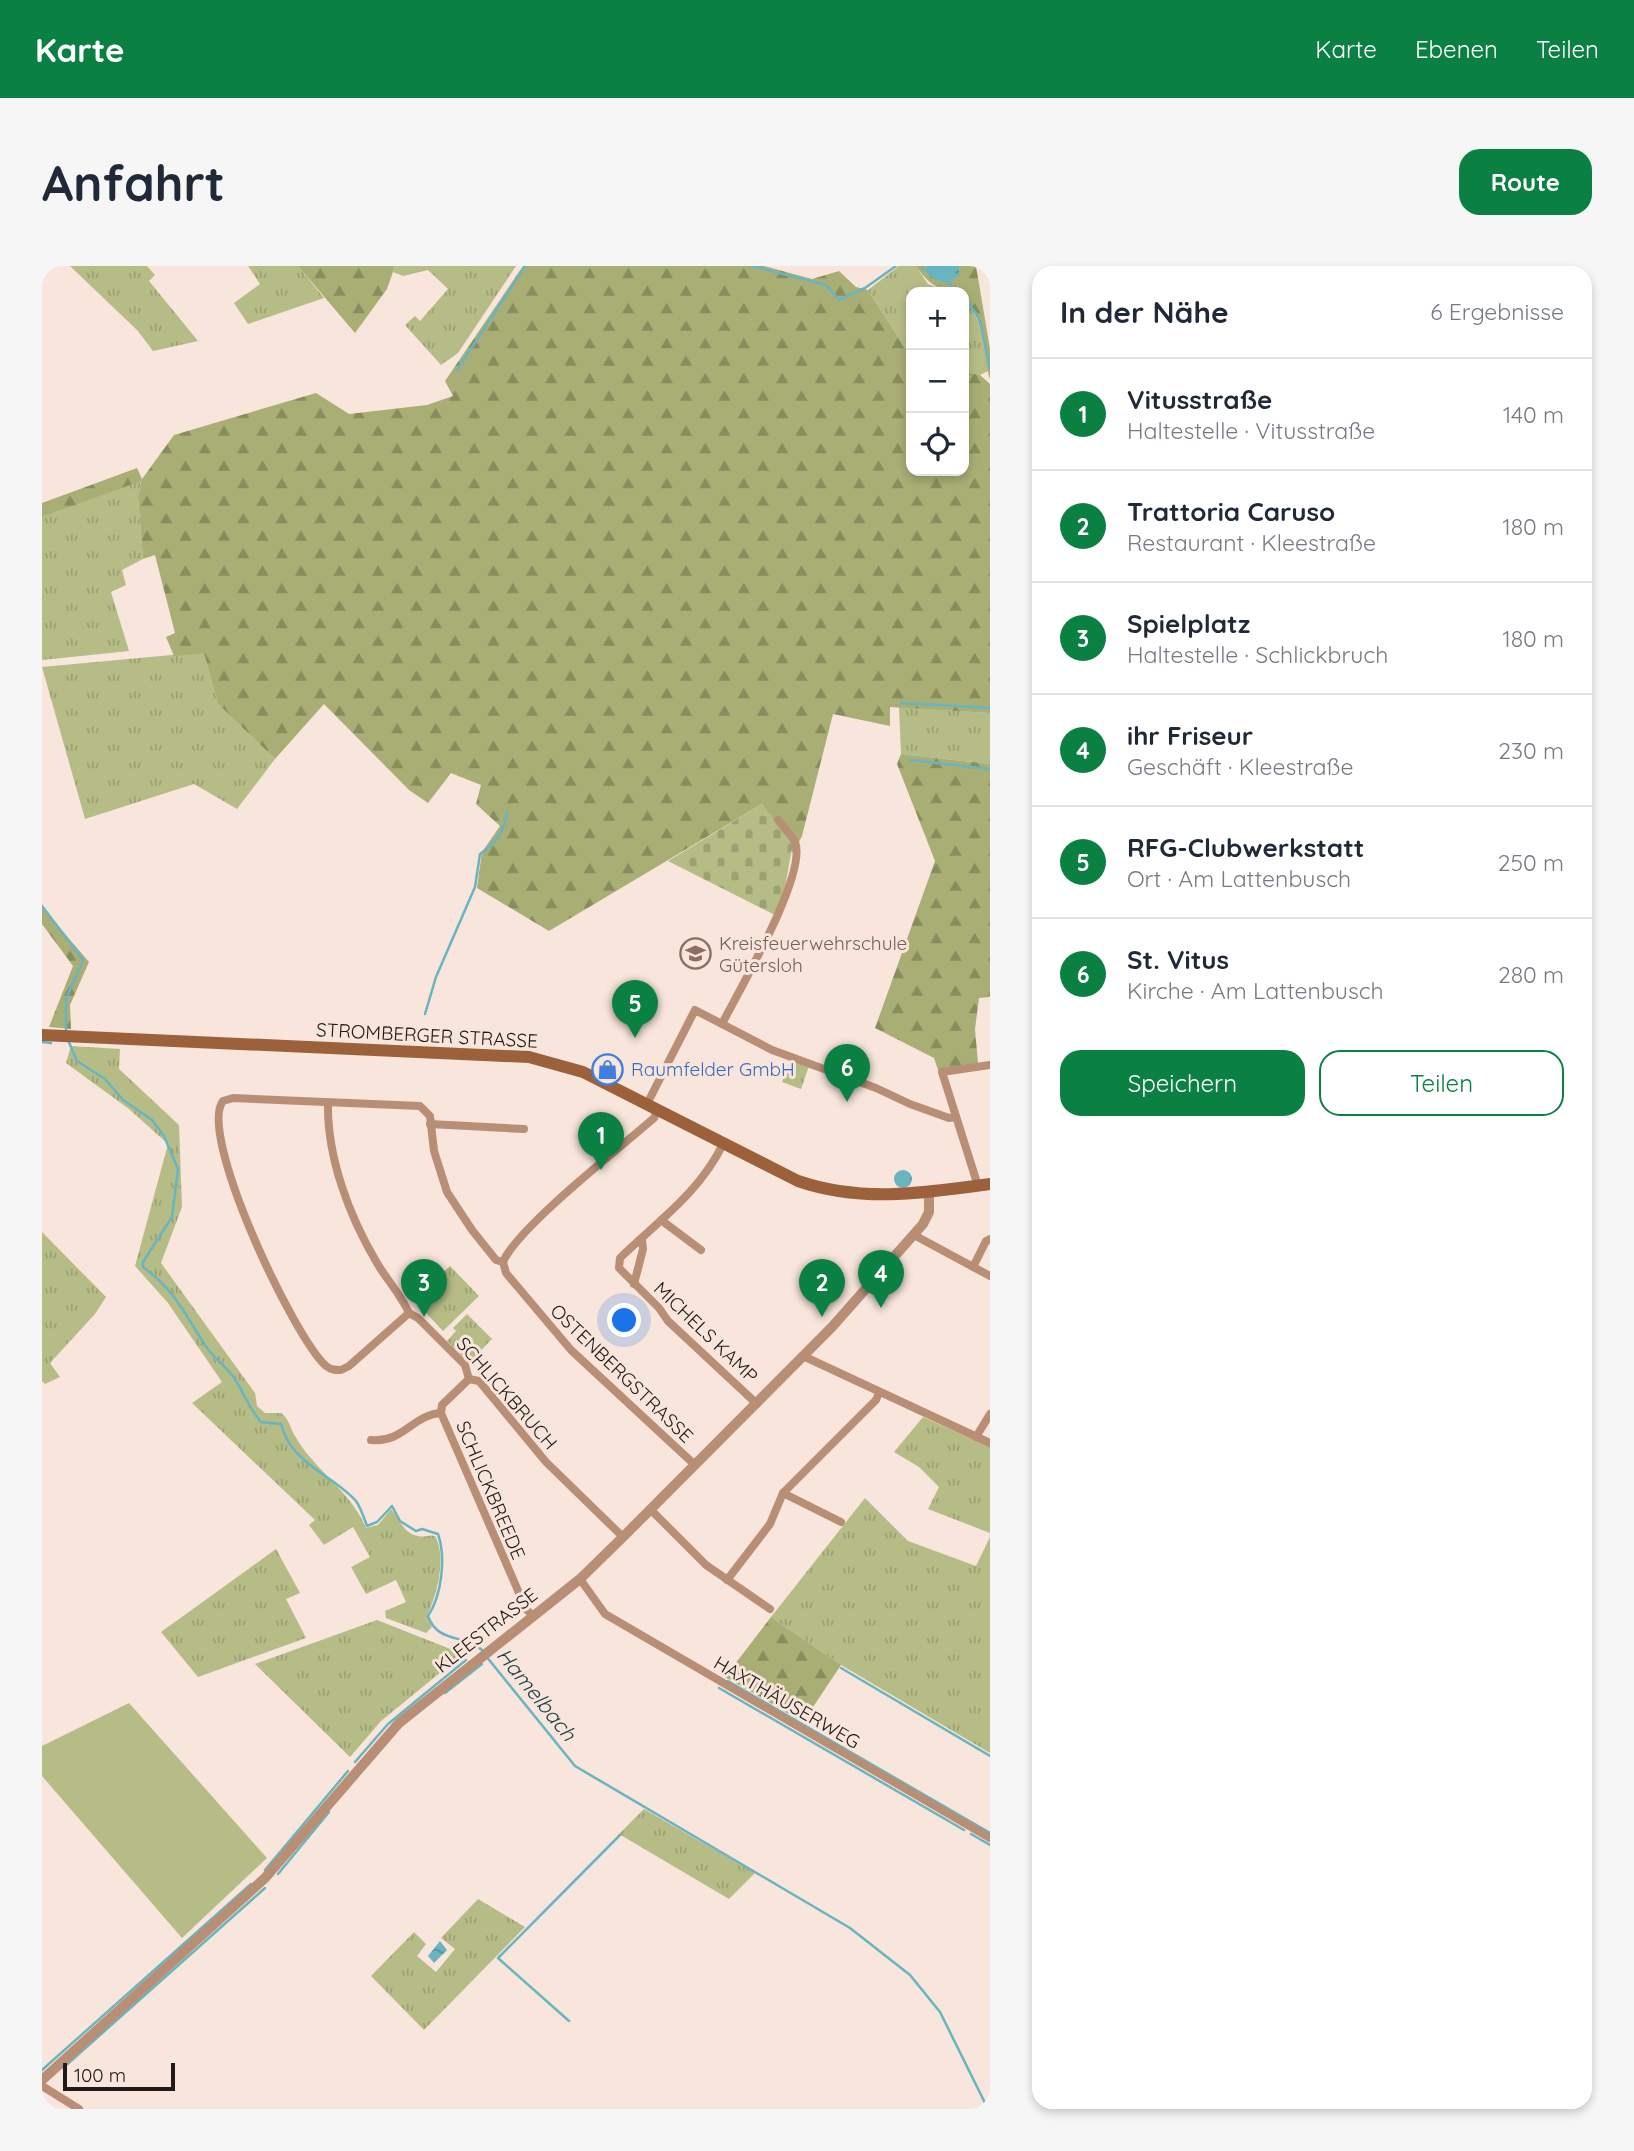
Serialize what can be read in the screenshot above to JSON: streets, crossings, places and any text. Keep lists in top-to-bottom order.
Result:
{
  "streets": {
    "main road": ["STROMBERGER STRASSE"],
    "street": [
      "MICHELS KAMP",
      "OSTENBERGSTRASSE",
      "SCHLICKBRUCH",
      "SCHLICKBREEDE",
      "KLEESTRASSE",
      "HAXTHÄUSERWEG"
    ]
  },
  "crossings": [
    ["STROMBERGER STRASSE", "MICHELS KAMP"],
    ["STROMBERGER STRASSE", "KLEESTRASSE"],
    ["MICHELS KAMP", "KLEESTRASSE"],
    ["OSTENBERGSTRASSE", "KLEESTRASSE"],
    ["SCHLICKBRUCH", "SCHLICKBREEDE"],
    ["SCHLICKBRUCH", "KLEESTRASSE"],
    ["SCHLICKBREEDE", "KLEESTRASSE"],
    ["KLEESTRASSE", "HAXTHÄUSERWEG"]
  ],
  "water": ["Hamelbach"],
  "places": {
    "school or university": ["Kreisfeuerwehrschule Gütersloh"],
    "shop": ["Raumfelder GmbH"]
  },
  "scale_bar": "100 m",
  "page": {
    "header": "Karte",
    "nav": ["Karte", "Ebenen", "Teilen"],
    "buttons": [
      "Route",
      ["Speichern", "Teilen"]
    ],
    "title": "Anfahrt",
    "heading": ["In der Nähe", "6 Ergebnisse"],
    "map_buttons": ["+", "−"],
    "list": [
      {
        "mark": "1",
        "name": "Vitusstraße",
        "note": "Haltestelle · Vitusstraße",
        "value": "140 m"
      },
      {
        "mark": "2",
        "name": "Trattoria Caruso",
        "note": "Restaurant · Kleestraße",
        "value": "180 m"
      },
      {
        "mark": "3",
        "name": "Spielplatz",
        "note": "Haltestelle · Schlickbruch",
        "value": "180 m"
      },
      {
        "mark": "4",
        "name": "ihr Friseur",
        "note": "Geschäft · Kleestraße",
        "value": "230 m"
      },
      {
        "mark": "5",
        "name": "RFG-Clubwerkstatt",
        "note": "Ort · Am Lattenbusch",
        "value": "250 m"
      },
      {
        "mark": "6",
        "name": "St. Vitus",
        "note": "Kirche · Am Lattenbusch",
        "value": "280 m"
      }
    ],
    "pins": [
      "5",
      "6",
      "1",
      "4",
      "2",
      "3"
    ],
    "scale": "100 m"
  }
}
